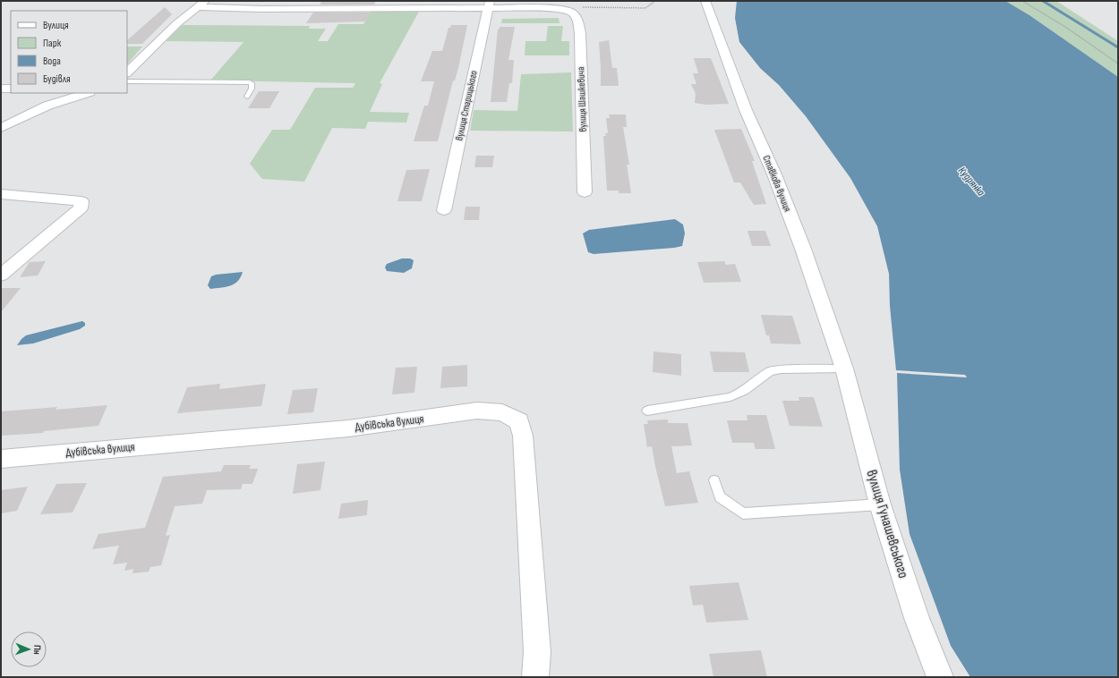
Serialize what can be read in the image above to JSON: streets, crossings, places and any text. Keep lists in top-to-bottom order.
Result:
{
  "streets": {
    "street": [
      "вулиця Шашкевича",
      "вулиця Старицького",
      "Ставкова вулиця",
      "Дубівська вулиця",
      "вулиця Гунашевського"
    ]
  },
  "crossings": [
    ["Ставкова вулиця", "вулиця Гунашевського"]
  ],
  "water": ["Кудрянка"],
  "legend": [
    "Вулиця",
    "Парк",
    "Вода",
    "Будівля"
  ],
  "north": "right"
}
